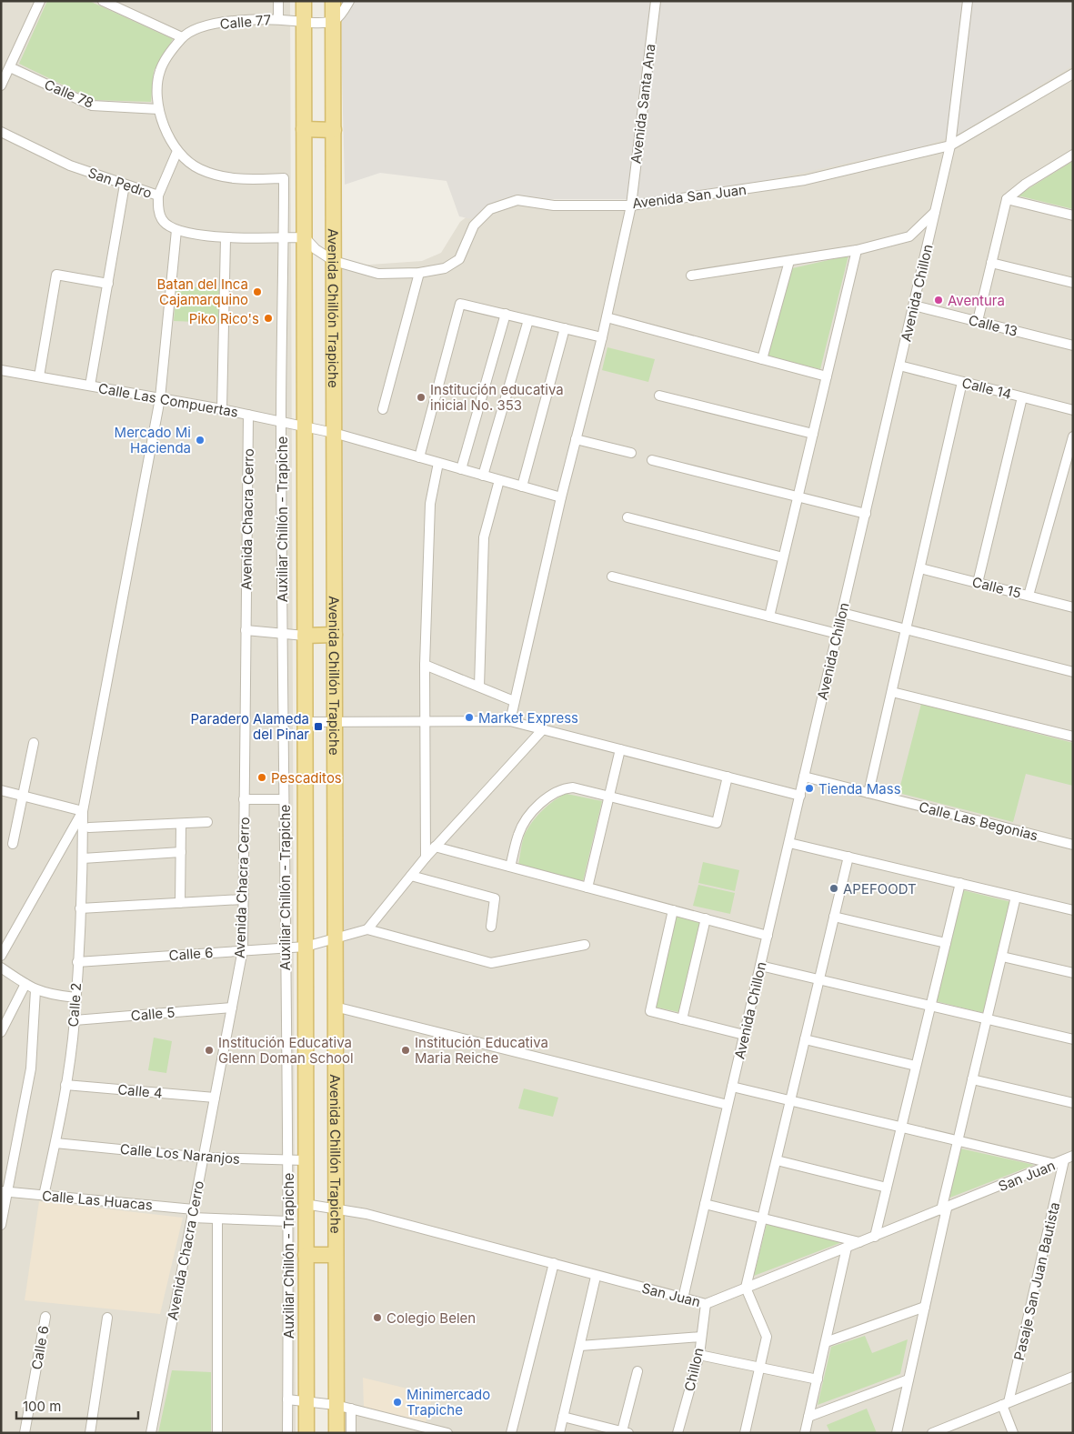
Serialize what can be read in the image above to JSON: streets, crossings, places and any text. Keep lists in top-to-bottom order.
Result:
{
  "streets": {
    "main road": ["Avenida Chillón Trapiche"],
    "street": [
      "Calle 77",
      "Calle 78",
      "Avenida Santa Ana",
      "San Pedro",
      "Avenida San Juan",
      "Avenida Chillon",
      "Calle 13",
      "Calle 14",
      "Calle Las Compuertas",
      "Avenida Chacra Cerro",
      "Auxiliar Chillón - Trapiche",
      "Calle 15",
      "Calle Las Begonias",
      "Calle 6",
      "Calle 2",
      "Calle 5",
      "Calle 4",
      "Calle Los Naranjos",
      "San Juan",
      "Calle Las Huacas",
      "Pasaje San Juan Bautista",
      "Chillon"
    ]
  },
  "crossings": [
    ["Calle 77", "Calle 78"],
    ["Calle 77", "Avenida Chillón Trapiche"],
    ["Calle 77", "Auxiliar Chillón - Trapiche"],
    ["Avenida Santa Ana", "Avenida San Juan"],
    ["Avenida Santa Ana", "Calle Las Compuertas"],
    ["Avenida San Juan", "Avenida Chillon"],
    ["Avenida San Juan", "Avenida Chillón Trapiche"],
    ["Avenida Chillon", "Calle 13"],
    ["Avenida Chillon", "Calle 14"],
    ["Avenida Chillon", "Calle Las Begonias"],
    ["Avenida Chillon", "San Juan"],
    ["Avenida Chillón Trapiche", "Calle Las Compuertas"],
    ["Avenida Chillón Trapiche", "Calle 6"],
    ["Avenida Chillón Trapiche", "San Juan"],
    ["Calle Las Compuertas", "Avenida Chacra Cerro"],
    ["Calle Las Compuertas", "Auxiliar Chillón - Trapiche"],
    ["Avenida Chacra Cerro", "Calle 6"],
    ["Avenida Chacra Cerro", "Calle 5"],
    ["Avenida Chacra Cerro", "Calle 4"],
    ["Avenida Chacra Cerro", "Calle Los Naranjos"],
    ["Avenida Chacra Cerro", "Calle Las Huacas"],
    ["Auxiliar Chillón - Trapiche", "Calle 6"],
    ["Auxiliar Chillón - Trapiche", "Calle Los Naranjos"],
    ["Auxiliar Chillón - Trapiche", "Calle Las Huacas"],
    ["Calle 6", "Calle 2"],
    ["Calle 2", "Calle 5"],
    ["Calle 2", "Calle 4"],
    ["Calle 2", "Calle Los Naranjos"],
    ["Calle 2", "Calle Las Huacas"],
    ["San Juan", "Pasaje San Juan Bautista"],
    ["San Juan", "Chillon"]
  ],
  "places": {
    "other": [
      "Batan del Inca Cajamarquino",
      "Aventura",
      "Piko Rico's",
      "Institución educativa inicial No. 353",
      "Mercado Mi Hacienda",
      "Market Express",
      "Pescaditos",
      "Tienda Mass",
      "APEFOODT",
      "Institución Educativa Glenn Doman School",
      "Institución Educativa Maria Reiche",
      "Colegio Belen",
      "Minimercado Trapiche"
    ],
    "transit": ["Paradero Alameda del Pinar"]
  },
  "scale_bar": "100 m"
}
